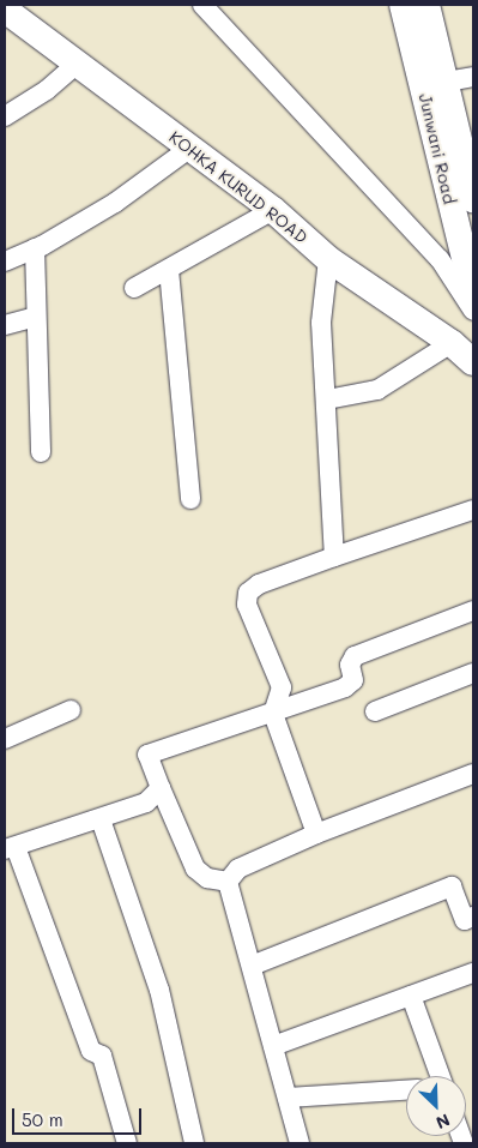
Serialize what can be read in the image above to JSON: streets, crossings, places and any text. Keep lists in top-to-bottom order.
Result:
{
  "streets": {
    "main road": ["Junwani Road", "KOHKA KURUD ROAD"]
  },
  "scale_bar": "50 m",
  "north": "bottom right"
}
